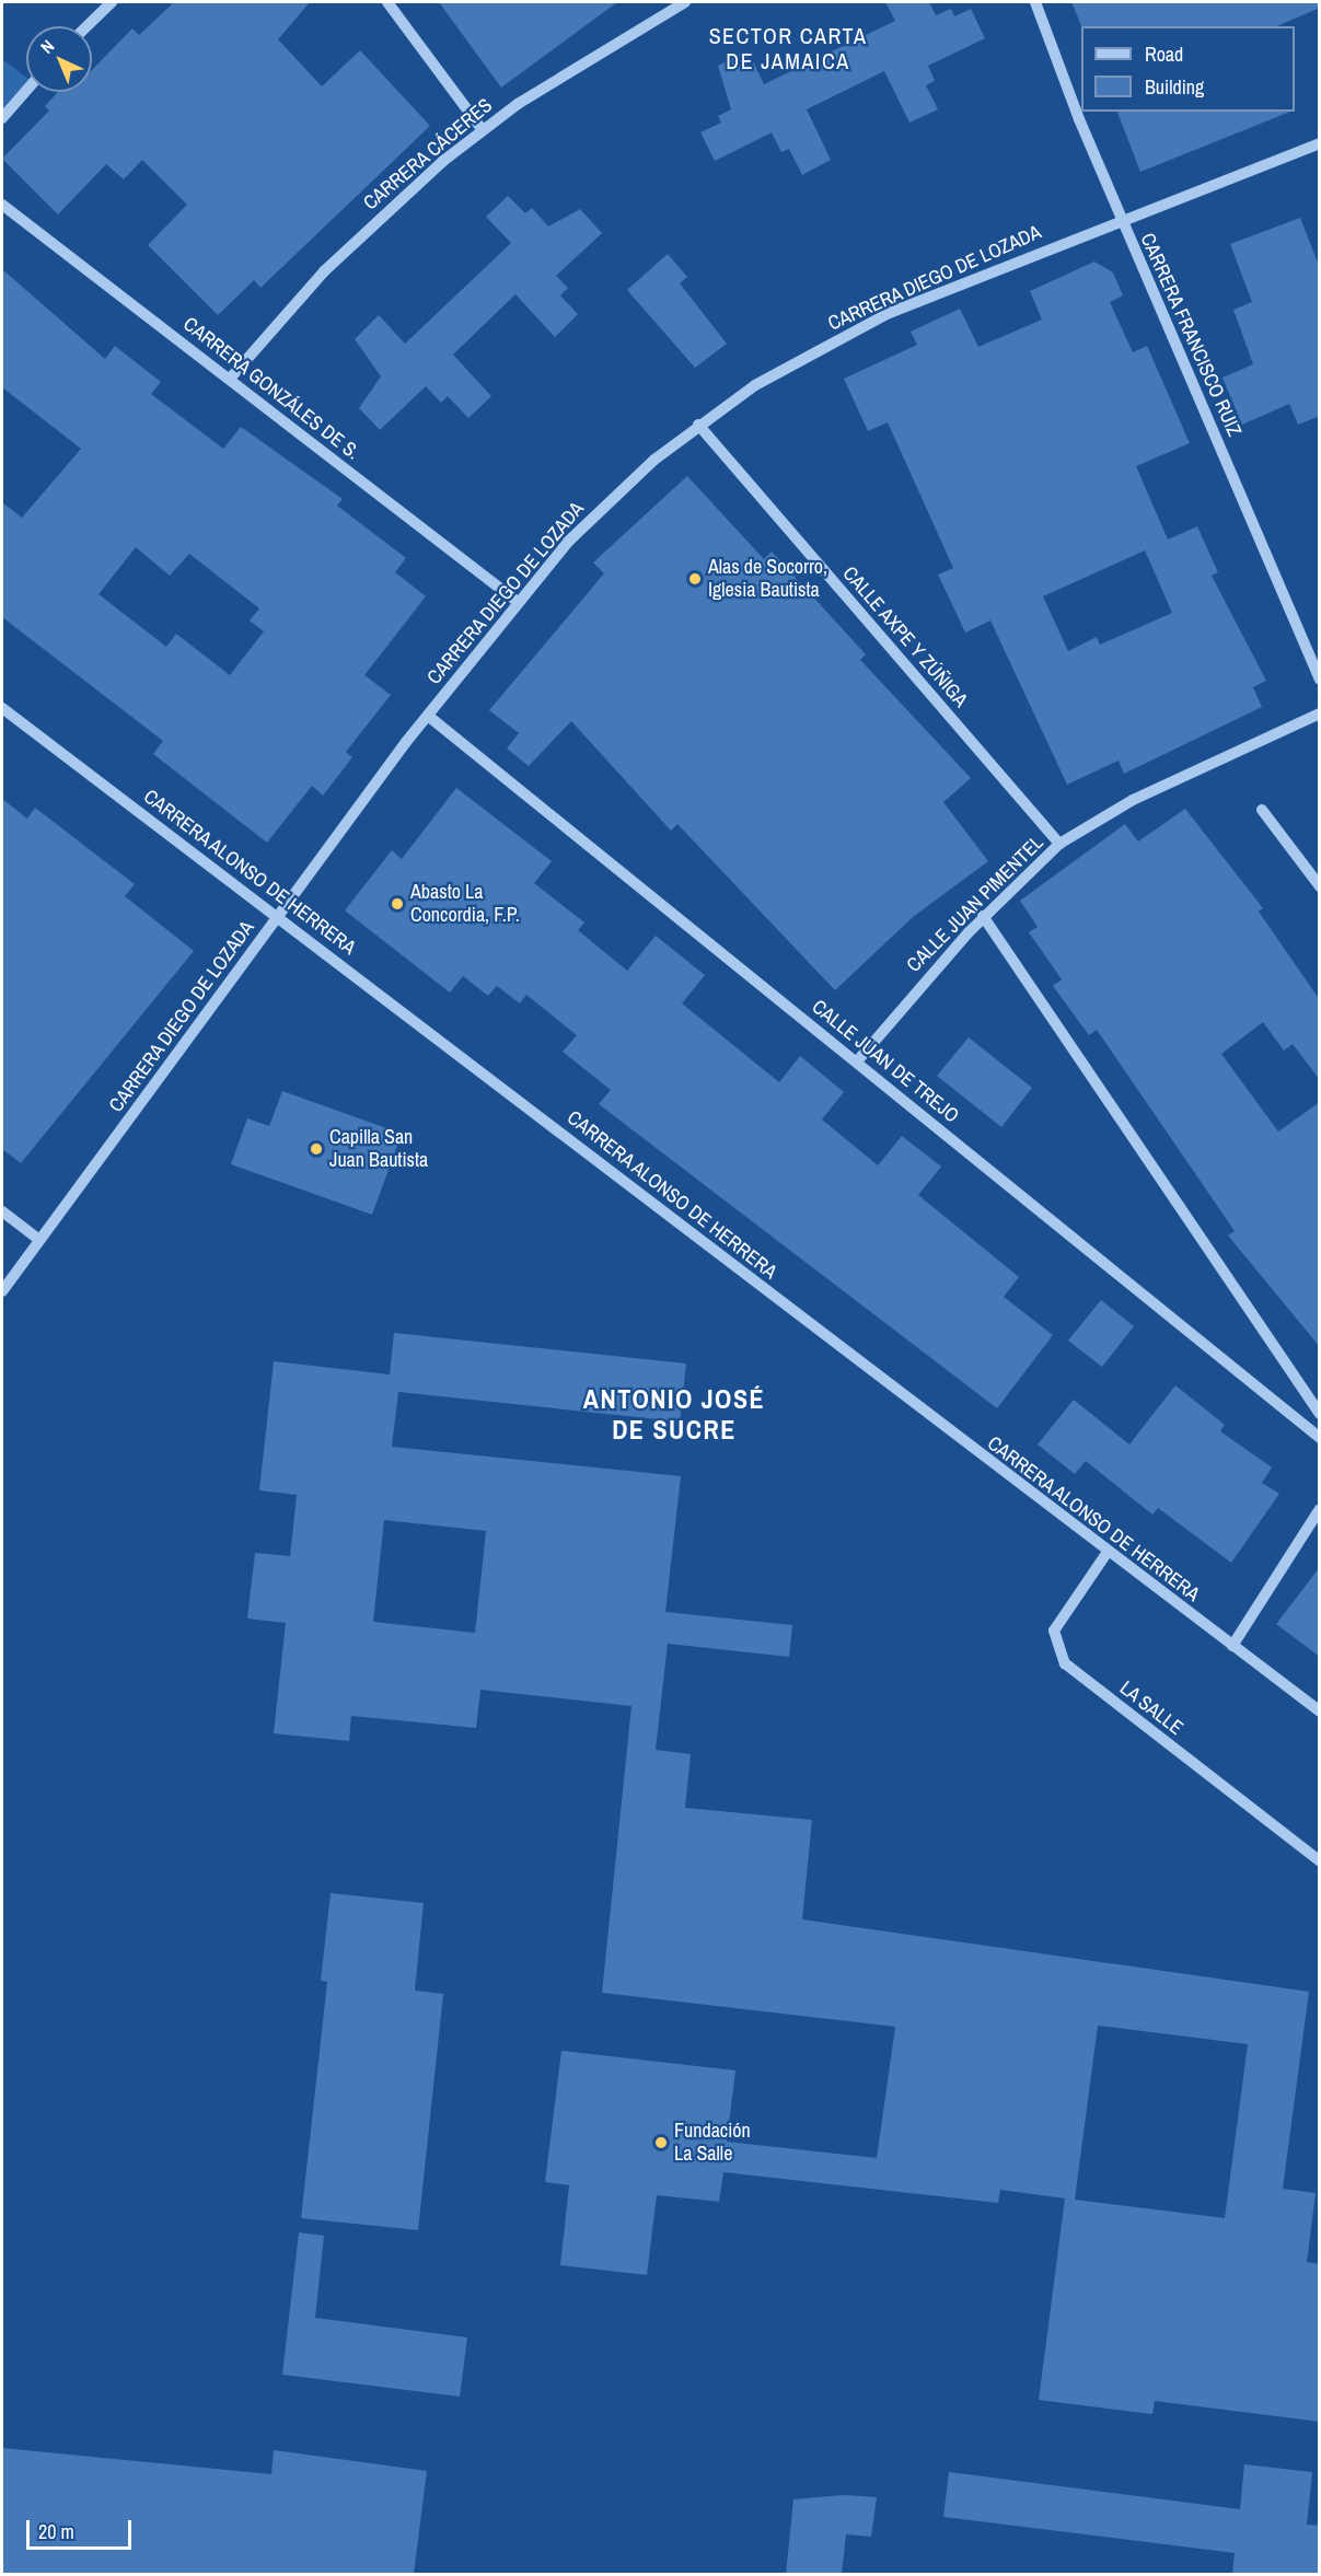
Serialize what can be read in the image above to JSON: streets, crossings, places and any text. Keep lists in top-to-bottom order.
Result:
{
  "streets": {
    "street": [
      "CARRERA CÁCERES",
      "CARRERA DIEGO DE LOZADA",
      "CARRERA FRANCISCO RUIZ",
      "CARRERA GONZÁLES DE S.",
      "CALLE AXPE Y ZÚÑIGA",
      "CARRERA ALONSO DE HERRERA",
      "CALLE JUAN PIMENTEL",
      "CALLE JUAN DE TREJO",
      "LA SALLE"
    ]
  },
  "crossings": [
    ["CARRERA CÁCERES", "CARRERA GONZÁLES DE S."],
    ["CARRERA DIEGO DE LOZADA", "CARRERA FRANCISCO RUIZ"],
    ["CARRERA DIEGO DE LOZADA", "CARRERA GONZÁLES DE S."],
    ["CARRERA DIEGO DE LOZADA", "CALLE AXPE Y ZÚÑIGA"],
    ["CARRERA DIEGO DE LOZADA", "CARRERA ALONSO DE HERRERA"],
    ["CARRERA DIEGO DE LOZADA", "CALLE JUAN DE TREJO"],
    ["CALLE AXPE Y ZÚÑIGA", "CALLE JUAN PIMENTEL"],
    ["CARRERA ALONSO DE HERRERA", "LA SALLE"],
    ["CALLE JUAN PIMENTEL", "CALLE JUAN DE TREJO"]
  ],
  "districts": ["SECTOR CARTA DE JAMAICA", "ANTONIO JOSÉ DE SUCRE"],
  "places": [
    "Alas de Socorro, Iglesia Bautista",
    "Abasto La Concordia, F.P.",
    "Capilla San Juan Bautista",
    "Fundación La Salle"
  ],
  "legend": ["Road", "Building"],
  "scale_bar": "20 m",
  "north": "top left"
}
